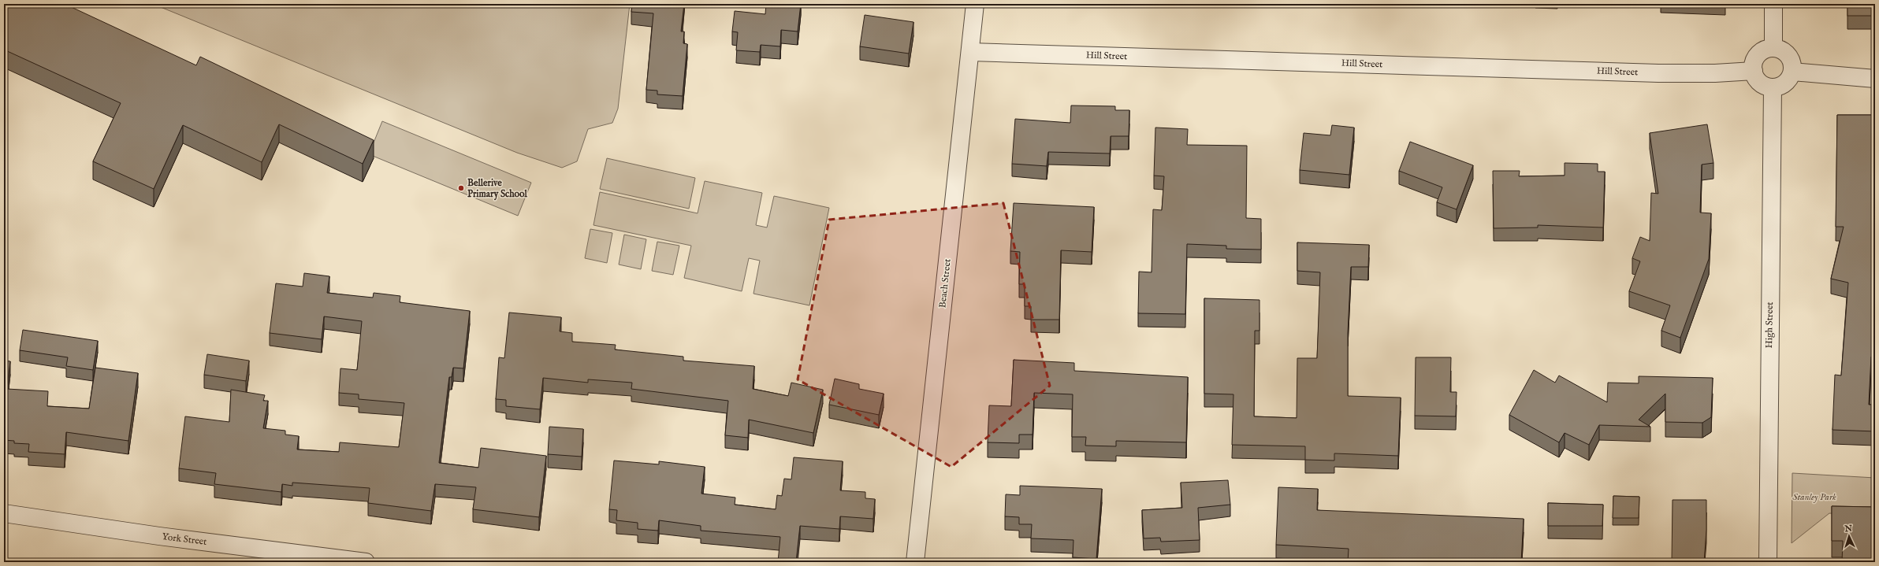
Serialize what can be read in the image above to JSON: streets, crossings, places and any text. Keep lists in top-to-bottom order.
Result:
{
  "streets": {
    "street": [
      "Hill Street",
      "Beach Street",
      "High Street",
      "York Street"
    ]
  },
  "crossings": [
    ["Hill Street", "Beach Street"],
    ["Hill Street", "High Street"]
  ],
  "parks": ["Stanley Park"],
  "places": ["Bellerive Primary School"],
  "north": "top"
}
